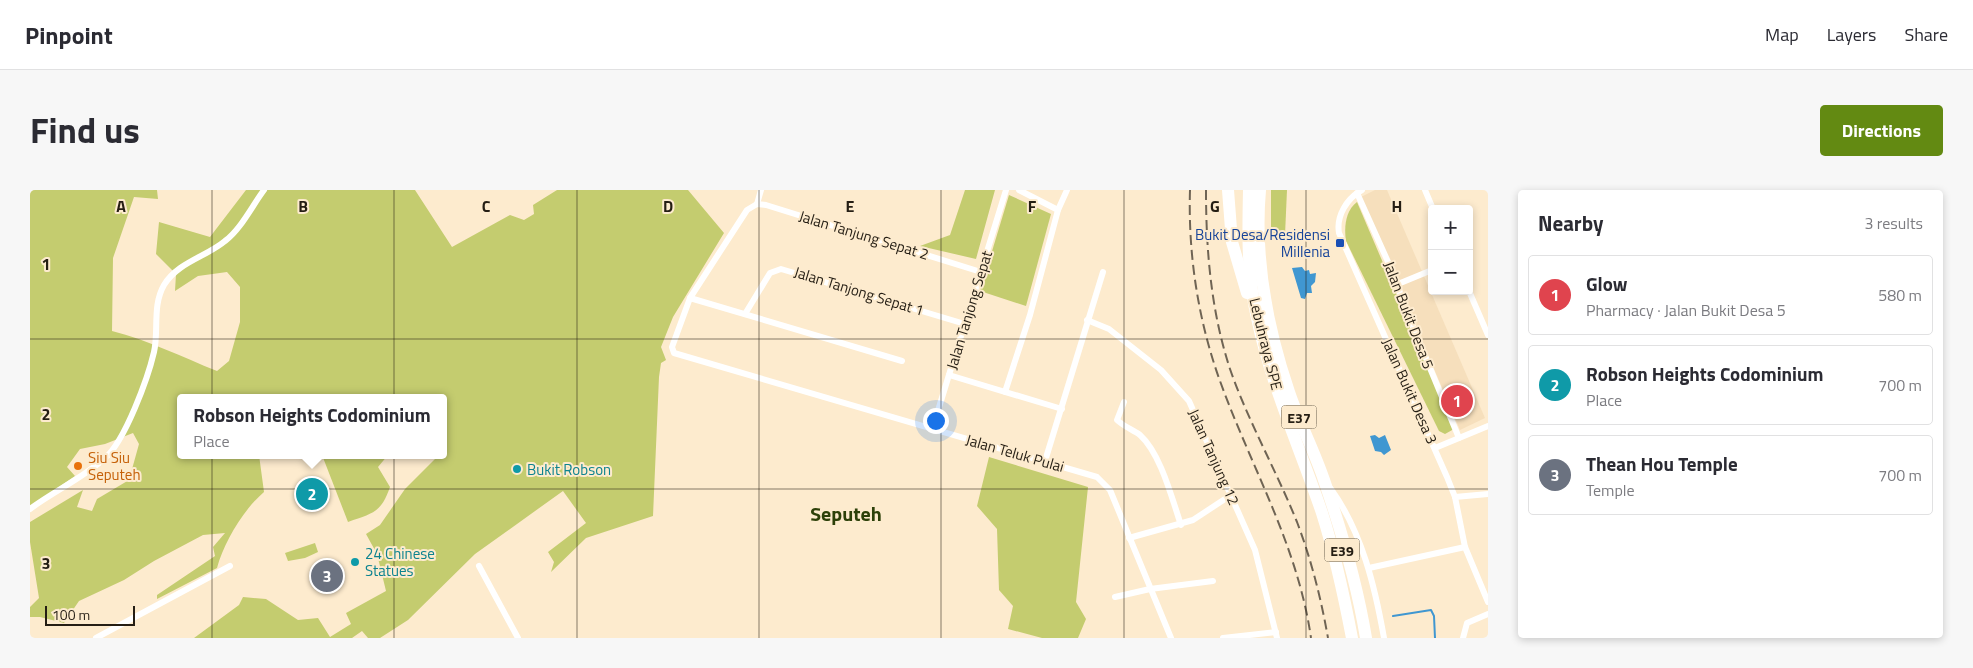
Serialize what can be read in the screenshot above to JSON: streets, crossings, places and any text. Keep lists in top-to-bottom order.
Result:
{
  "streets": {
    "highway": ["Lebuhraya SPE", "E37", "E39"],
    "street": [
      "Jalan Tanjung Sepat 2",
      "Jalan Tanjong Sepat 1",
      "Jalan Tanjong Sepat",
      "Jalan Bukit Desa 5",
      "Jalan Bukit Desa 3",
      "Jalan Teluk Pulai",
      "Jalan Tanjung 12"
    ]
  },
  "crossings": [
    ["Jalan Tanjung Sepat 2", "Jalan Tanjong Sepat"],
    ["Jalan Tanjong Sepat 1", "Jalan Tanjong Sepat"],
    ["Jalan Tanjong Sepat", "Jalan Teluk Pulai"],
    ["Jalan Bukit Desa 5", "Jalan Bukit Desa 3"],
    ["Lebuhraya SPE", "E37"]
  ],
  "districts": ["Seputeh"],
  "places": {
    "transit": ["Bukit Desa/Residensi Millenia"],
    "other": ["Siu Siu Seputeh", "Bukit Robson", "24 Chinese Statues"]
  },
  "scale_bar": "100 m",
  "page": {
    "header": "Pinpoint",
    "nav": ["Map", "Layers", "Share"],
    "title": "Find us",
    "buttons": "Directions",
    "heading": ["Nearby", "3 results"],
    "map_buttons": ["+", "−"],
    "list": [
      {
        "mark": "1",
        "name": "Glow",
        "note": "Pharmacy · Jalan Bukit Desa 5",
        "value": "580 m"
      },
      {
        "mark": "2",
        "name": "Robson Heights Codominium",
        "note": "Place",
        "value": "700 m"
      },
      {
        "mark": "3",
        "name": "Thean Hou Temple",
        "note": "Temple",
        "value": "700 m"
      }
    ],
    "pins": ["1", "2", "3"],
    "popup": ["Robson Heights Codominium", "Place"],
    "scale": "100 m"
  },
  "grid": {
    "columns": [
      "A",
      "B",
      "C",
      "D",
      "E",
      "F",
      "G",
      "H"
    ],
    "rows": ["1", "2", "3"]
  }
}
